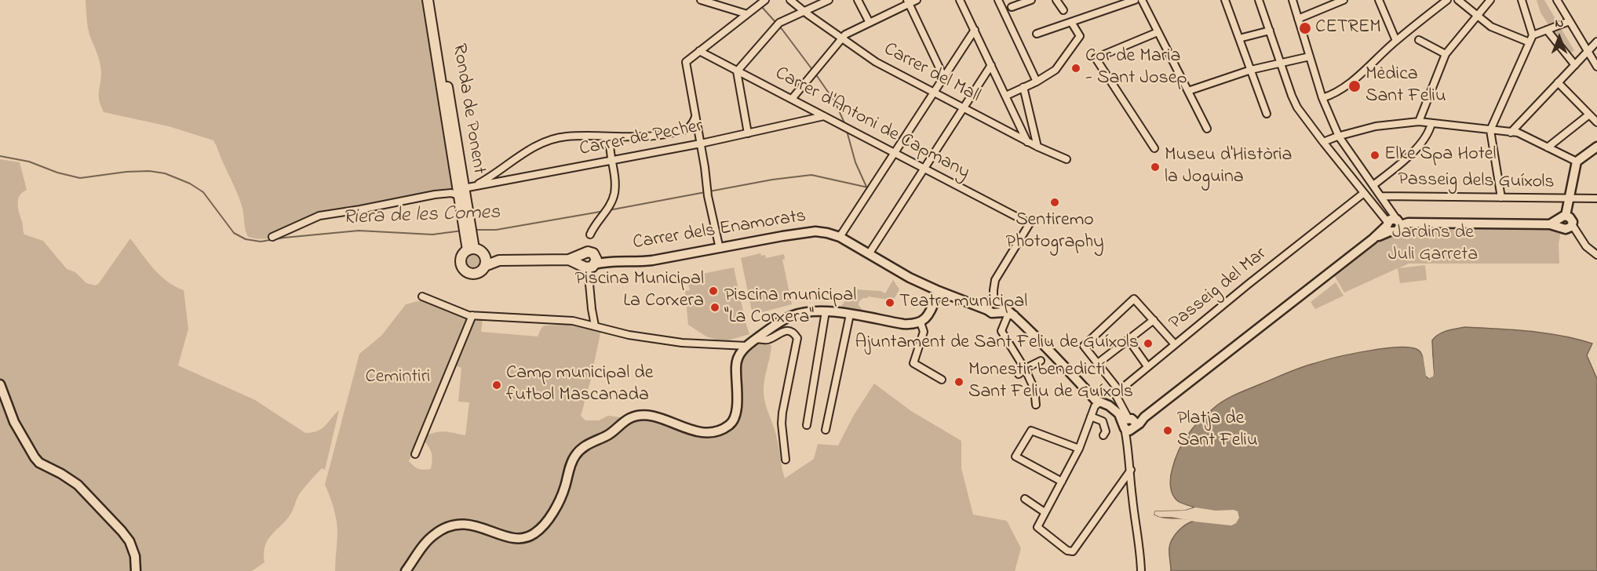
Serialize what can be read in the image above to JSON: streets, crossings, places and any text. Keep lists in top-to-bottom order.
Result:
{
  "streets": {
    "main road": ["Ronda de Ponent", "Carrer dels Enamorats"],
    "street": [
      "Carrer del Mall",
      "Carrer d'Antoni de Capmany",
      "Carrer de Pecher",
      "Passeig dels Guíxols",
      "Passeig del Mar"
    ]
  },
  "crossings": [
    ["Ronda de Ponent", "Carrer de Pecher"],
    ["Carrer d'Antoni de Capmany", "Carrer de Pecher"],
    ["Carrer d'Antoni de Capmany", "Carrer dels Enamorats"]
  ],
  "water": ["Riera de les Comes"],
  "parks": ["Jardins de Juli Garreta", "Cemintiri"],
  "places": [
    "CETREM",
    "Cor de Maria - Sant Josep",
    "Mèdica Sant Feliu",
    "Elke Spa Hotel",
    "Museu d'Història la Joguina",
    "Sentiremo Photography",
    "Piscina Municipal La Corxera",
    "Teatre municipal",
    "Piscina municipal \"La Corxera\"",
    "Ajuntament de Sant Feliu de Guíxols",
    "Monestir benedictí Sant Feliu de Guíxols",
    "Camp municipal de futbol Mascanada",
    "Platja de Sant Feliu"
  ],
  "north": "top"
}
